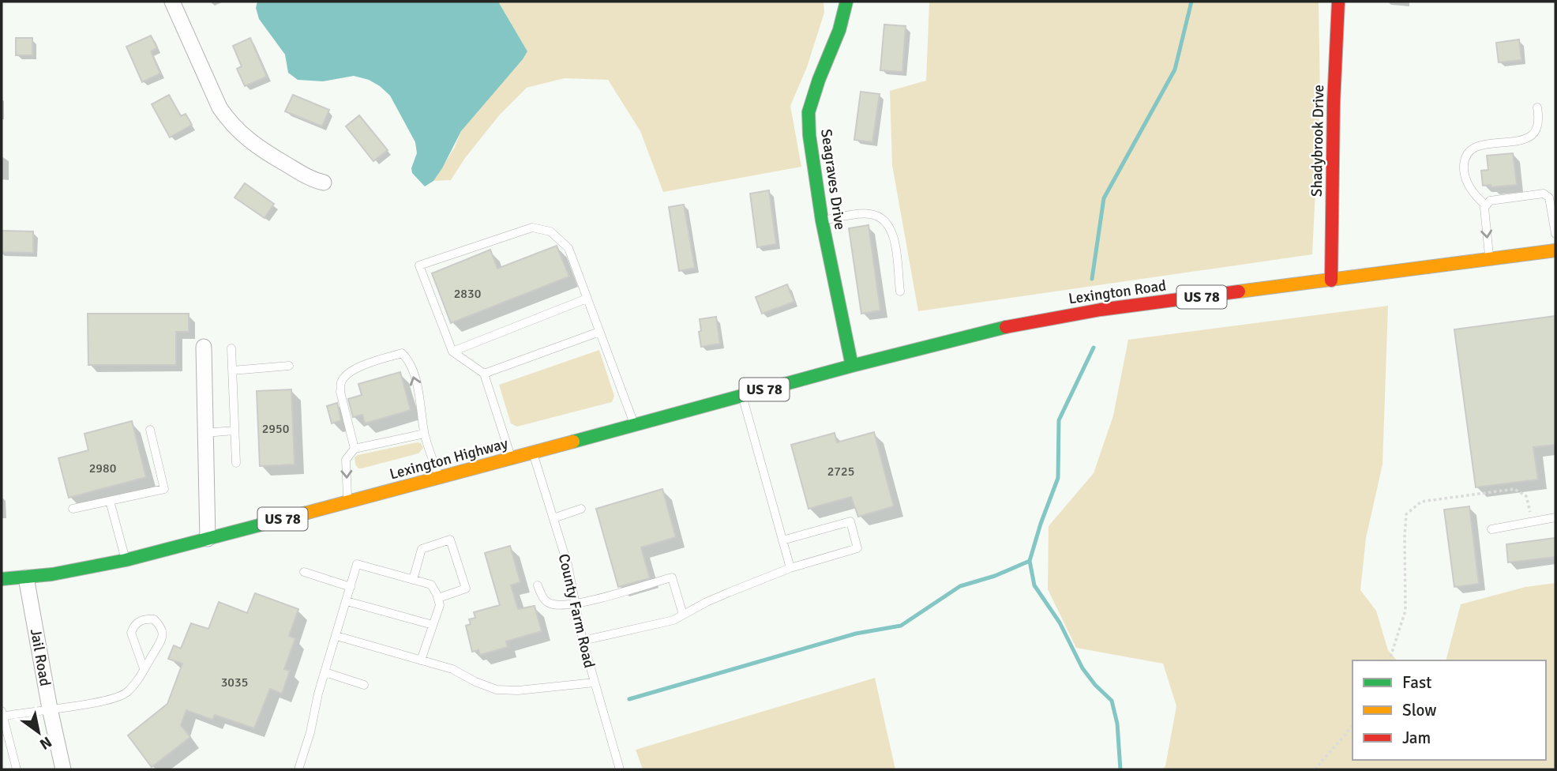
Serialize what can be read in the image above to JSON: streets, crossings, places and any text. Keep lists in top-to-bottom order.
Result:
{
  "streets": {
    "main road": [
      "Shadybrook Drive",
      "Seagraves Drive",
      "Lexington Road",
      "US 78",
      "Lexington Highway"
    ],
    "street": ["Jail Road"],
    "lane": ["County Farm Road"]
  },
  "crossings": [
    ["Shadybrook Drive", "Lexington Road"],
    ["Seagraves Drive", "Lexington Road"],
    ["Seagraves Drive", "Lexington Highway"],
    ["Lexington Road", "Lexington Highway"],
    ["US 78", "Lexington Highway"],
    ["US 78", "Jail Road"],
    ["Lexington Highway", "County Farm Road"],
    ["Lexington Highway", "Jail Road"]
  ],
  "house_numbers": [
    "2830",
    "2950",
    "2980",
    "2725",
    "3035"
  ],
  "legend": ["Fast", "Slow", "Jam"],
  "north": "bottom right"
}
